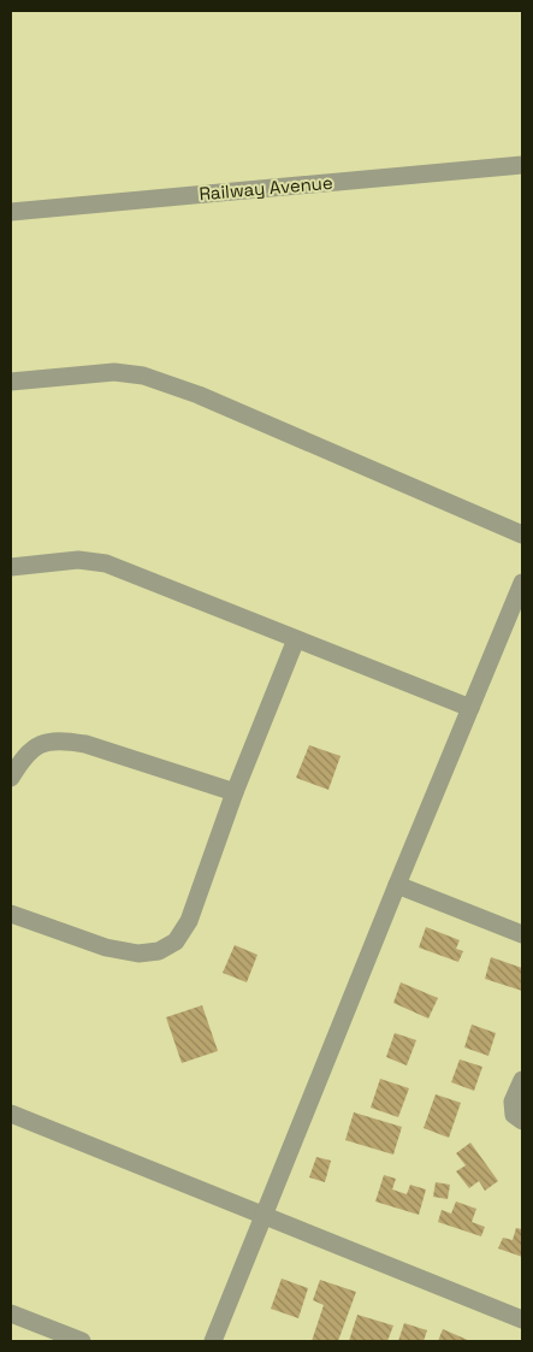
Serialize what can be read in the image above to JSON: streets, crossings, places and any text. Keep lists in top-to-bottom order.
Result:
{
  "streets": {
    "street": ["Railway Avenue"]
  }
}
